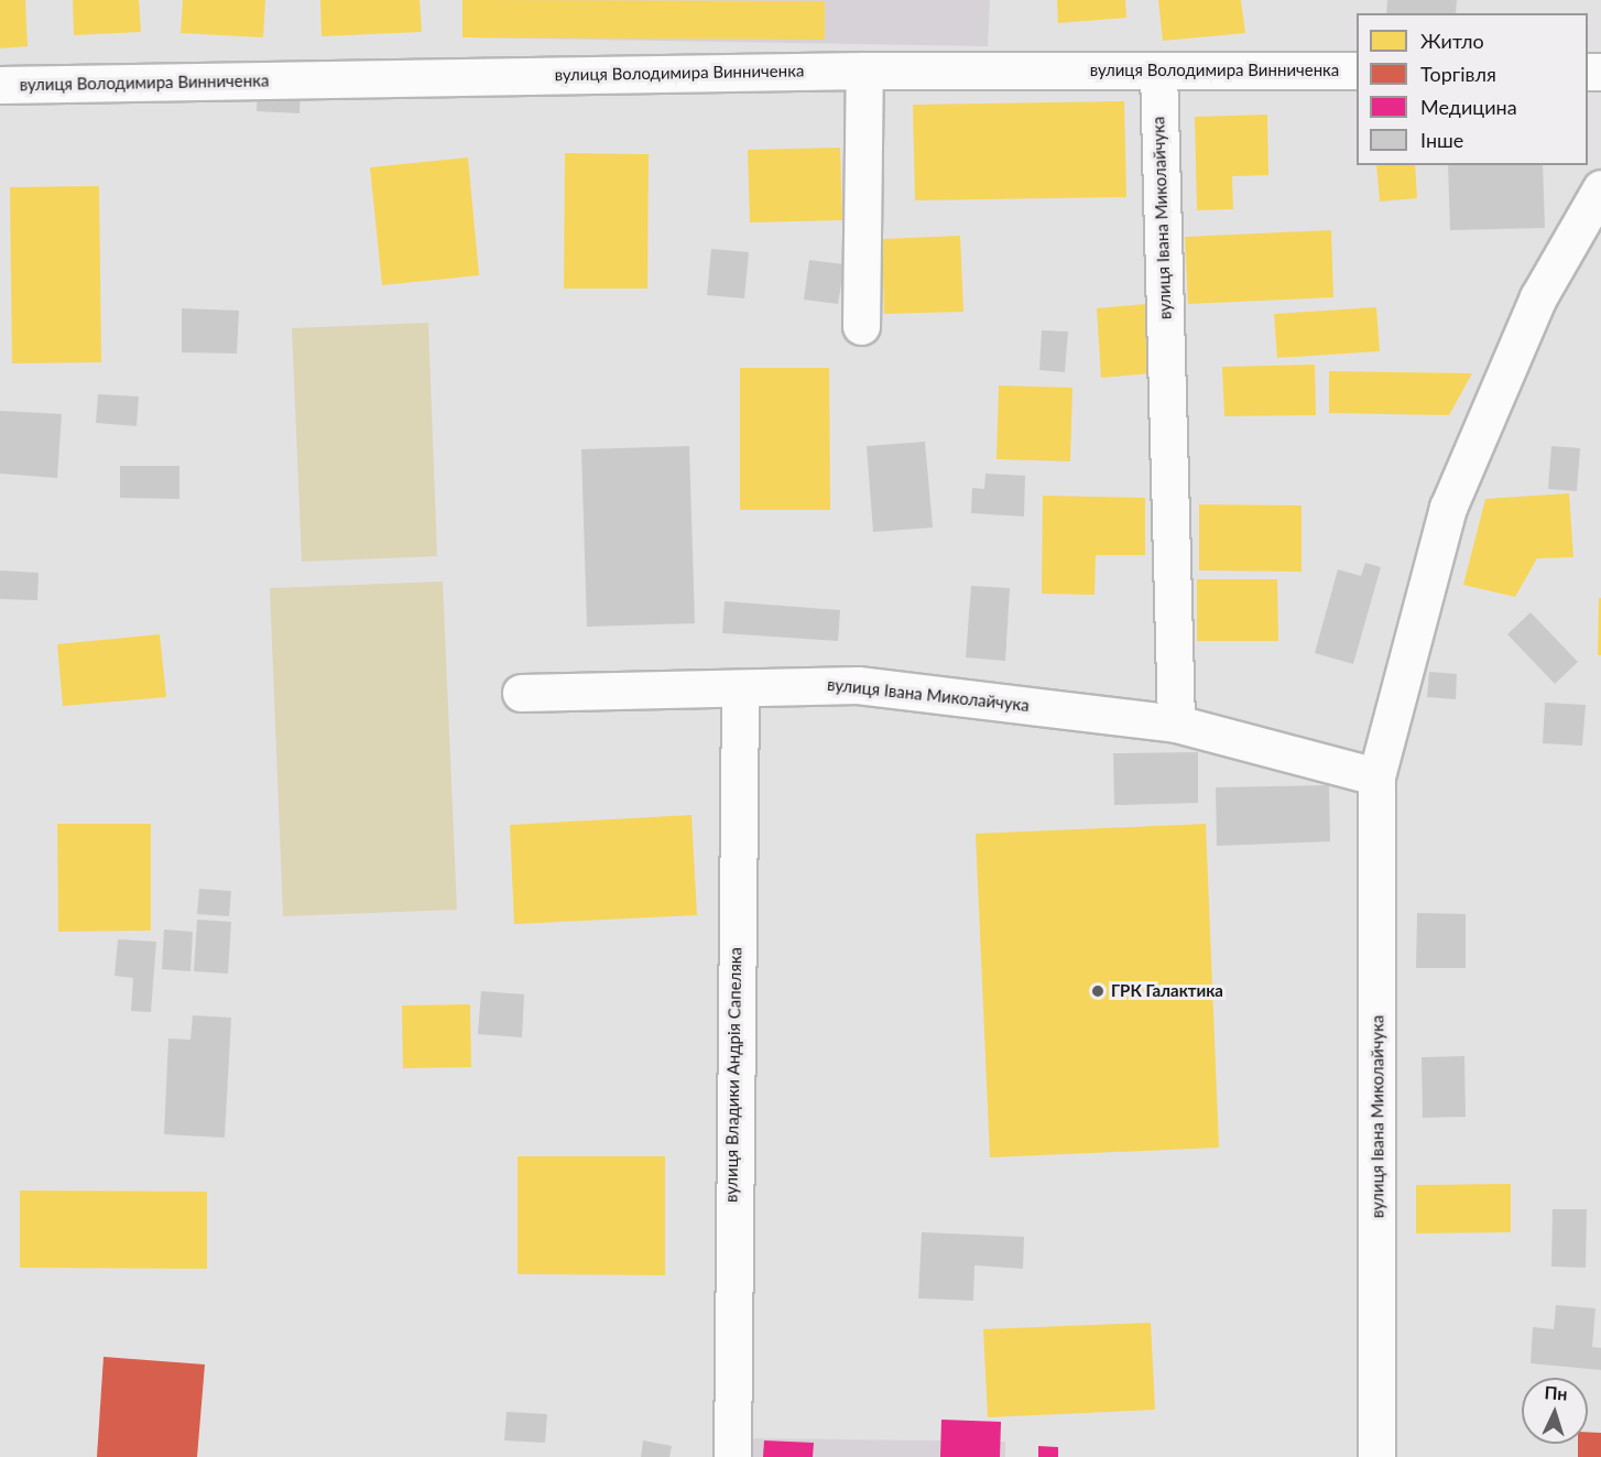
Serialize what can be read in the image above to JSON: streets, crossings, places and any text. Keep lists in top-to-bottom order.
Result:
{
  "streets": {
    "street": ["вулиця Володимира Винниченка", "вулиця Івана Миколайчука", "вулиця Владики Андрія Сапеляка"]
  },
  "crossings": [
    ["вулиця Володимира Винниченка", "вулиця Івана Миколайчука"],
    ["вулиця Івана Миколайчука", "вулиця Владики Андрія Сапеляка"]
  ],
  "places": ["ГРК Галактика"],
  "legend": [
    "Житло",
    "Торгівля",
    "Медицина",
    "Інше"
  ],
  "north": "top"
}
